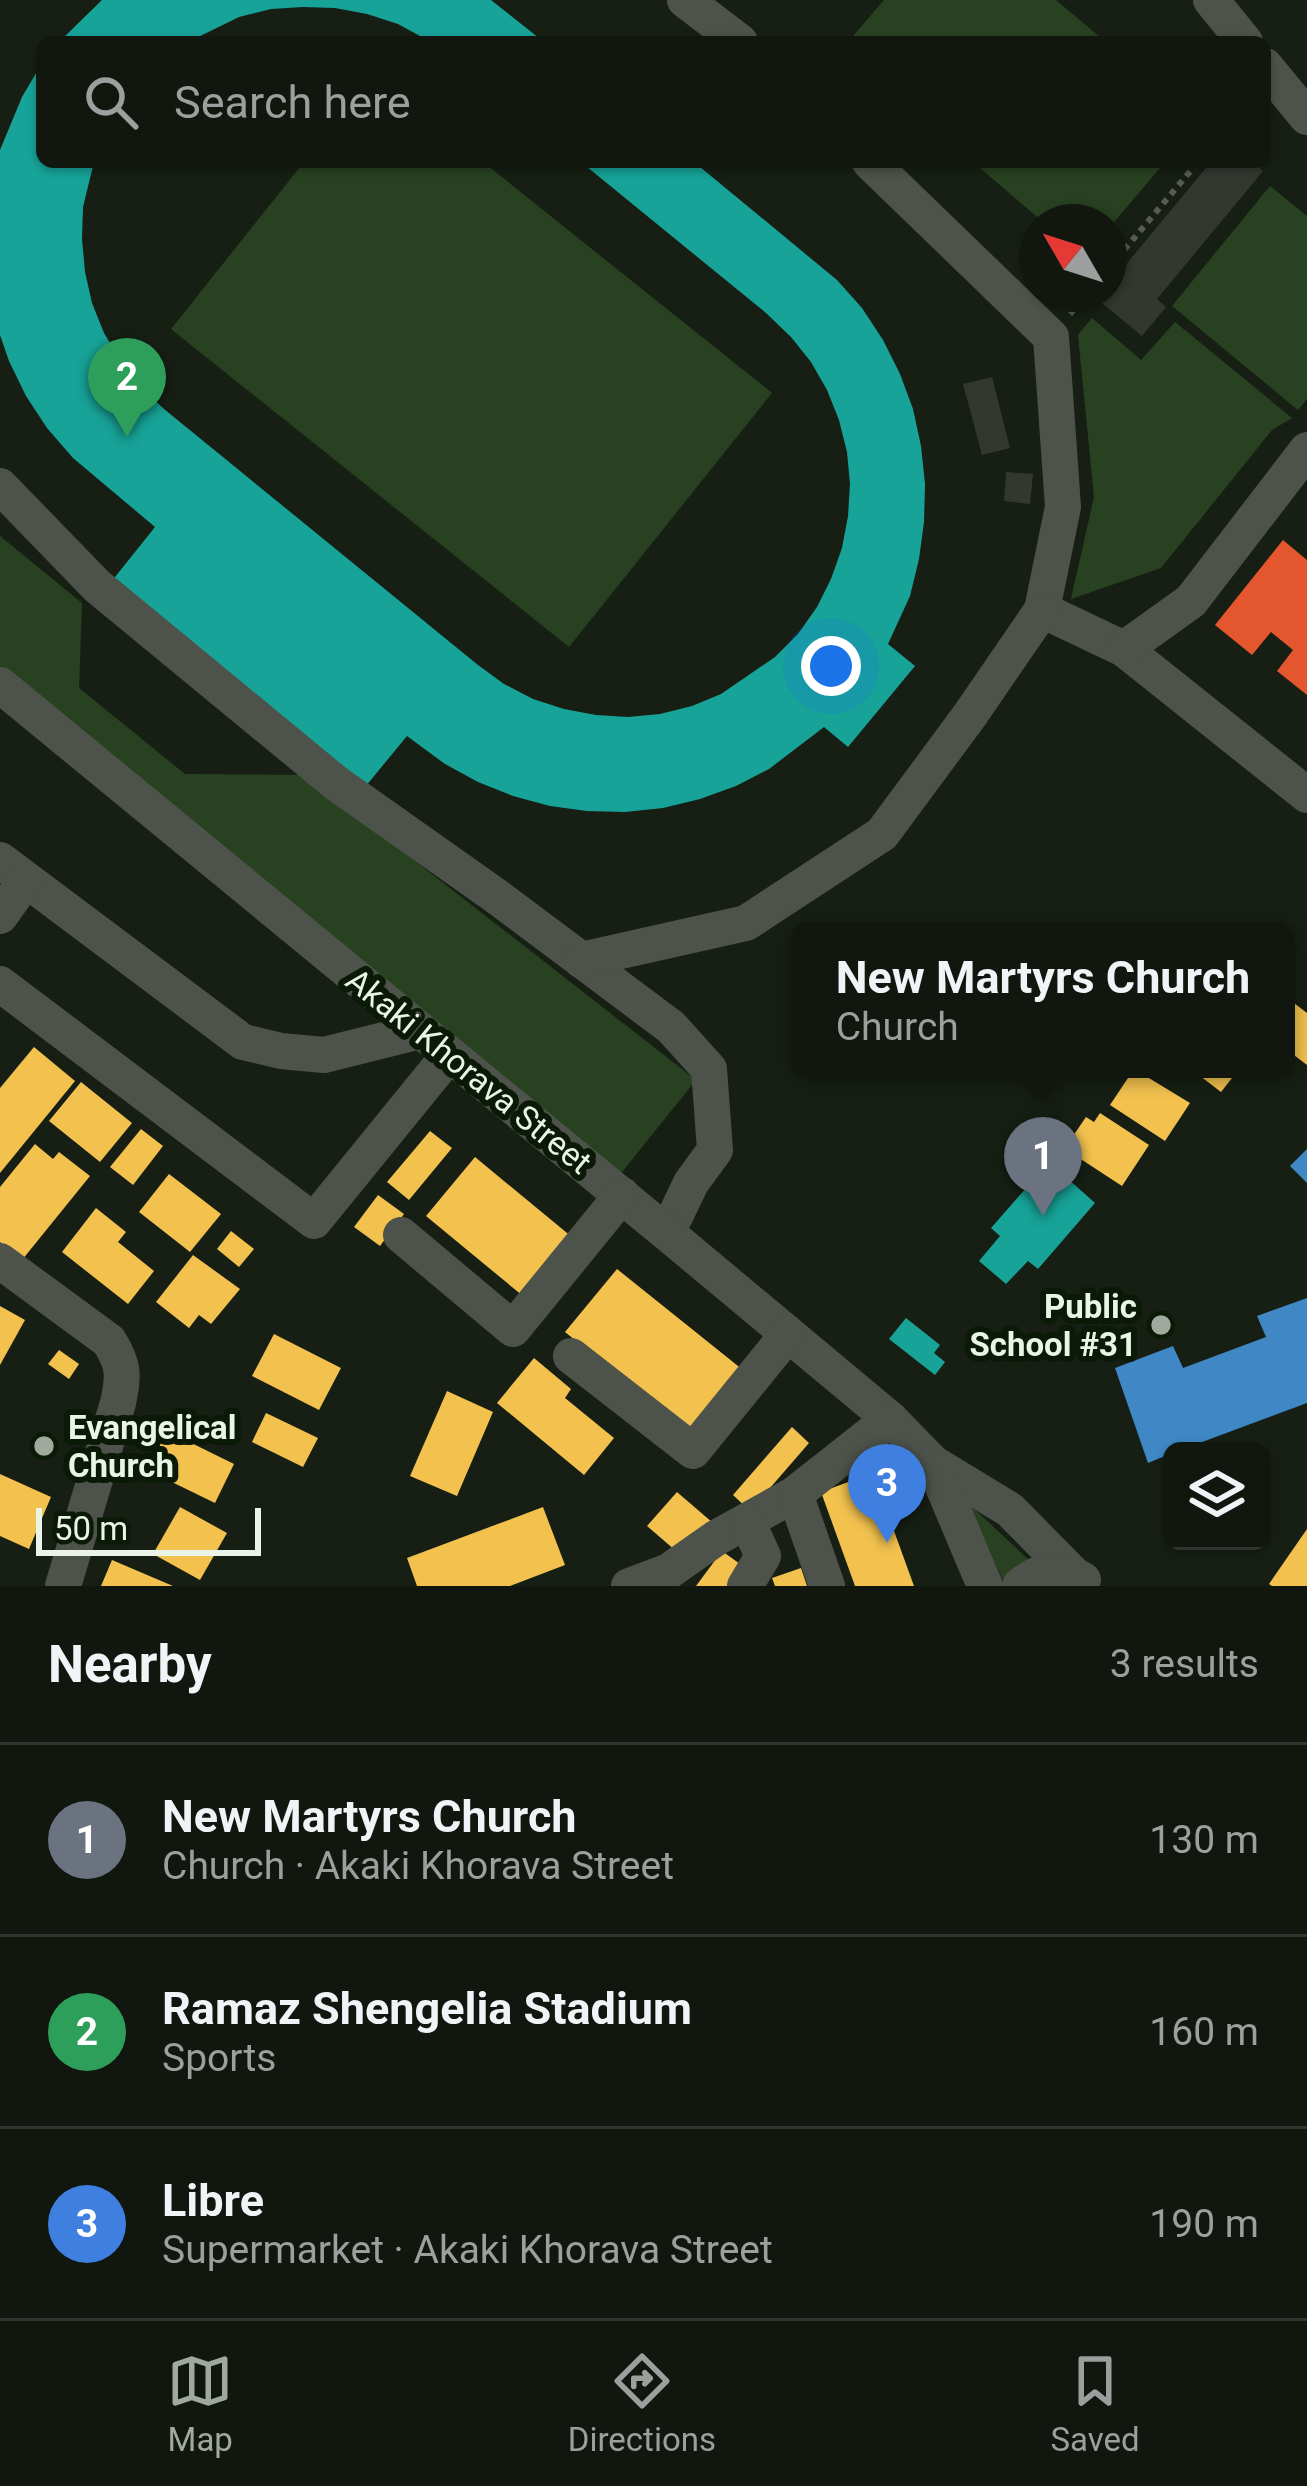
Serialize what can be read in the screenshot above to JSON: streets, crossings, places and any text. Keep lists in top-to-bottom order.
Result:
{
  "streets": {
    "street": ["Akaki Khorava Street"]
  },
  "places": ["Public School #31", "Evangelical Church"],
  "scale_bar": "50 m",
  "north": "top left",
  "page": {
    "search": "Search here",
    "pins": ["2", "1", "3"],
    "popup": ["New Martyrs Church", "Church"],
    "scale": "50 m",
    "heading": ["Nearby", "3 results"],
    "list": [
      {
        "mark": "1",
        "name": "New Martyrs Church",
        "note": "Church · Akaki Khorava Street",
        "value": "130 m"
      },
      {
        "mark": "2",
        "name": "Ramaz Shengelia Stadium",
        "note": "Sports",
        "value": "160 m"
      },
      {
        "mark": "3",
        "name": "Libre",
        "note": "Supermarket · Akaki Khorava Street",
        "value": "190 m"
      }
    ],
    "nav": ["Map", "Directions", "Saved"]
  }
}
